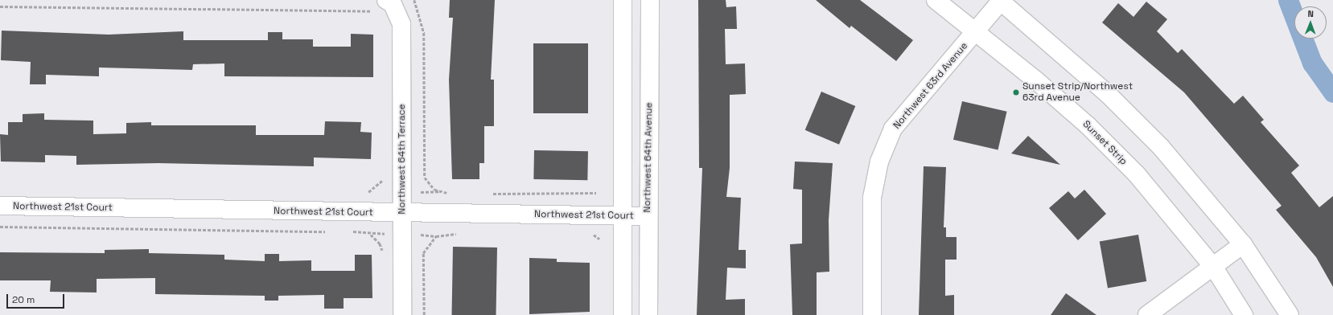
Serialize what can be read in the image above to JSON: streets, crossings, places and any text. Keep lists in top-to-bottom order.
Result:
{
  "streets": {
    "street": [
      "Northwest 63rd Avenue",
      "Sunset Strip",
      "Northwest 64th Avenue",
      "Northwest 64th Terrace",
      "Northwest 21st Court"
    ]
  },
  "crossings": [
    ["Northwest 63rd Avenue", "Sunset Strip"],
    ["Northwest 64th Avenue", "Northwest 21st Court"],
    ["Northwest 64th Terrace", "Northwest 21st Court"]
  ],
  "places": ["Sunset Strip/Northwest 63rd Avenue"],
  "scale_bar": "20 m",
  "north": "top"
}
